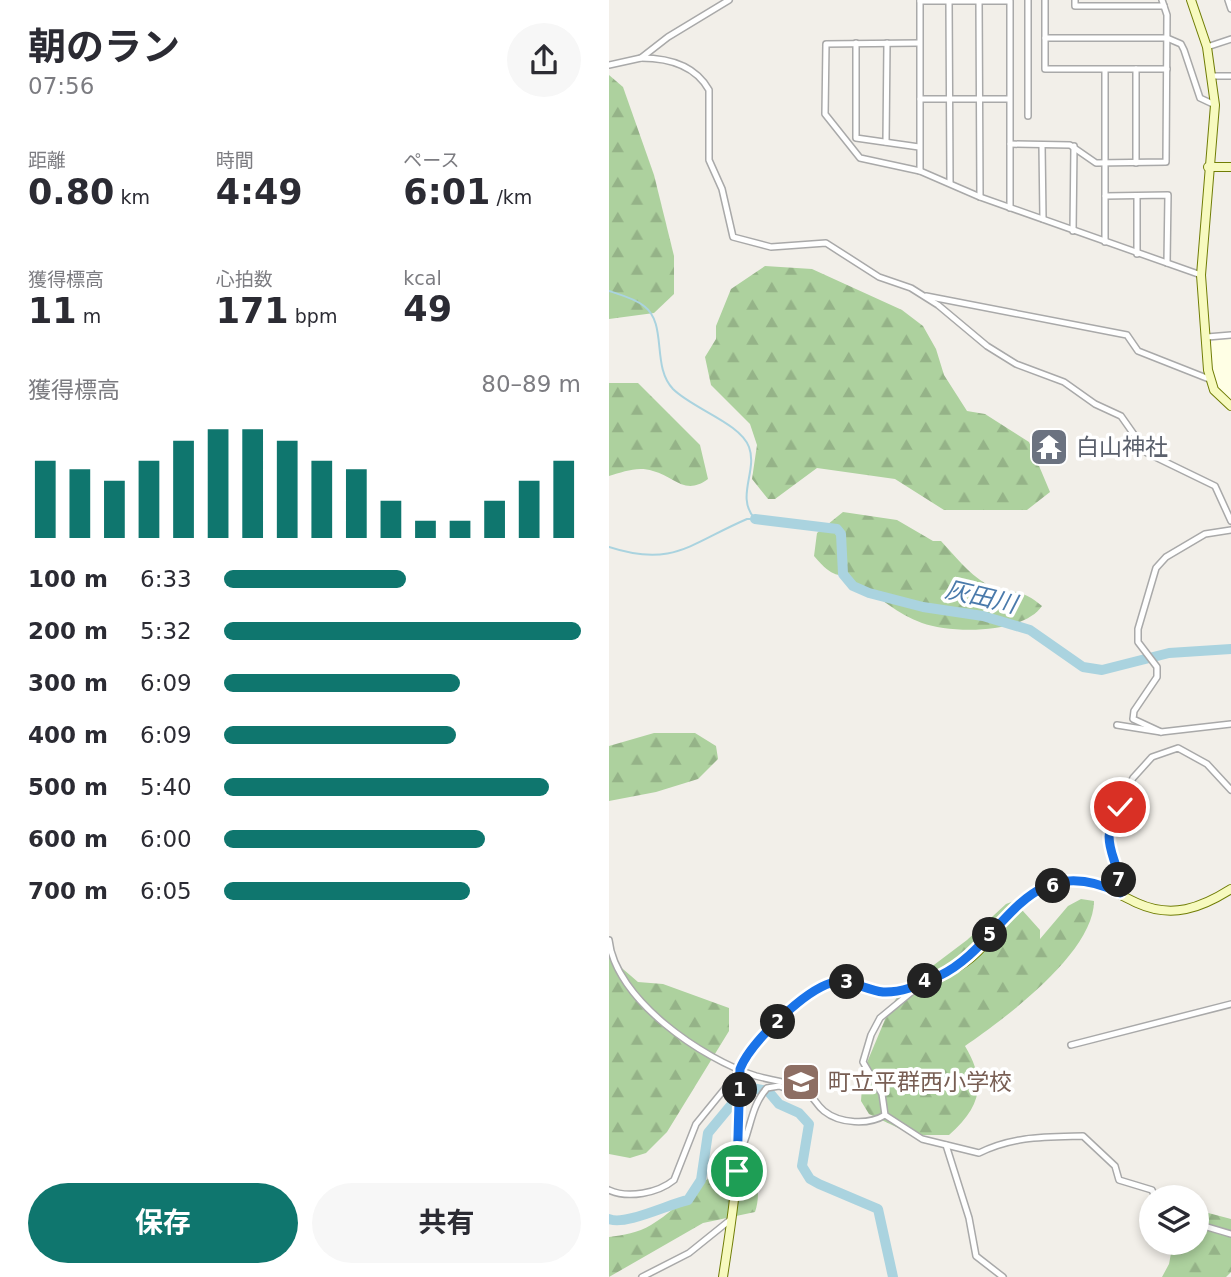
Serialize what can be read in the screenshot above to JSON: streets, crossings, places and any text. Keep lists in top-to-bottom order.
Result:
{
  "water": ["灰田川"],
  "places": {
    "temple": ["白山神社"],
    "school or university": ["町立平群西小学校"]
  },
  "page": {
    "heading": ["朝のラン", "07:56"],
    "stats": [
      ["距離", "0.80 km"],
      ["時間", "4:49"],
      ["ペース", "6:01 /km"],
      ["獲得標高", "11 m"],
      ["心拍数", "171 bpm"],
      ["kcal", "49"]
    ],
    "chart": ["獲得標高", "80–89 m"],
    "list": [
      {
        "name": "100 m",
        "note": "6:33"
      },
      {
        "name": "200 m",
        "note": "5:32"
      },
      {
        "name": "300 m",
        "note": "6:09"
      },
      {
        "name": "400 m",
        "note": "6:09"
      },
      {
        "name": "500 m",
        "note": "5:40"
      },
      {
        "name": "600 m",
        "note": "6:00"
      },
      {
        "name": "700 m",
        "note": "6:05"
      }
    ],
    "pins": [
      "7",
      "6",
      "5",
      "4",
      "3",
      "2",
      "1"
    ],
    "buttons": ["保存", "共有"]
  }
}
